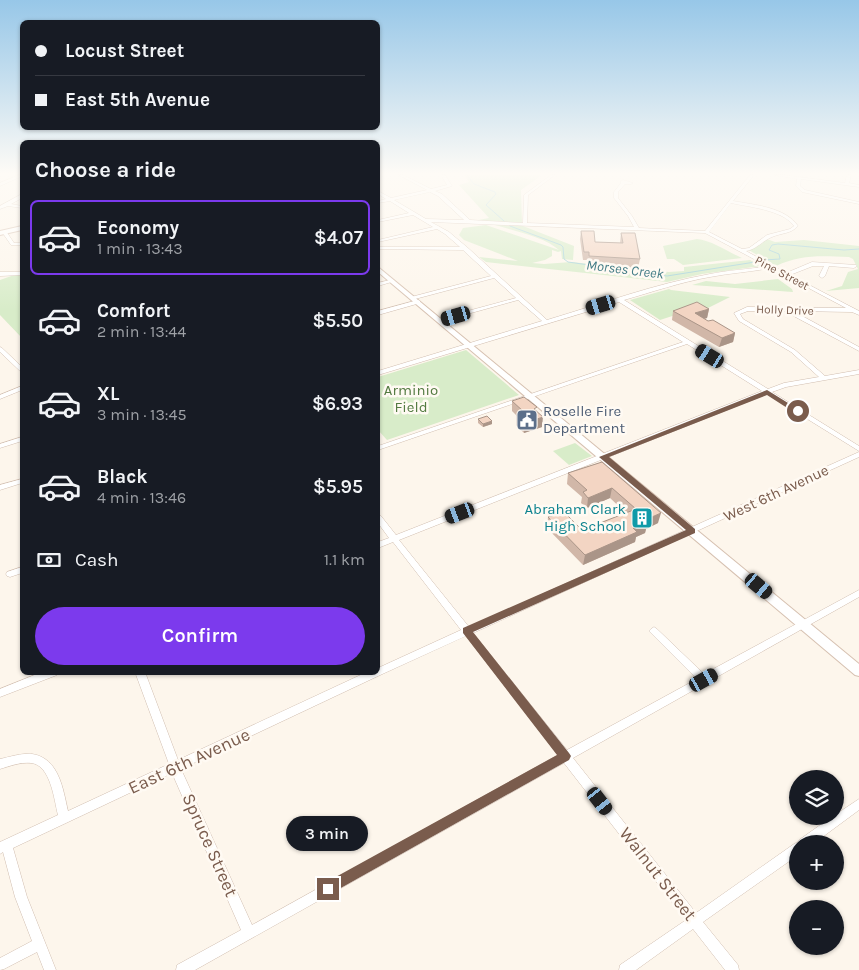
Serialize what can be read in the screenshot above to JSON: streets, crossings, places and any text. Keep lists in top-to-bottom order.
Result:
{
  "streets": {
    "street": [
      "Pine Street",
      "Holly Drive",
      "West 6th Avenue",
      "East 6th Avenue",
      "Spruce Street",
      "Walnut Street"
    ]
  },
  "crossings": [
    ["Pine Street", "Holly Drive"],
    ["West 6th Avenue", "East 6th Avenue"],
    ["East 6th Avenue", "Spruce Street"],
    ["East 6th Avenue", "Walnut Street"]
  ],
  "water": ["Morses Creek"],
  "parks": ["Arminio Field"],
  "places": {
    "public building": ["Roselle Fire Department"],
    "building": ["Abraham Clark High School"]
  },
  "page": {
    "banner": ["Locust Street", "East 5th Avenue"],
    "heading": "Choose a ride",
    "list": [
      {
        "name": "Economy",
        "note": "1 min · 13:43",
        "value": "$4.07"
      },
      {
        "name": "Comfort",
        "note": "2 min · 13:44",
        "value": "$5.50"
      },
      {
        "name": "XL",
        "note": "3 min · 13:45",
        "value": "$6.93"
      },
      {
        "name": "Black",
        "note": "4 min · 13:46",
        "value": "$5.95"
      }
    ],
    "pay": ["Cash", "1.1 km"],
    "buttons": "Confirm",
    "map_buttons": ["+", "−"],
    "bubble": "3 min"
  }
}
